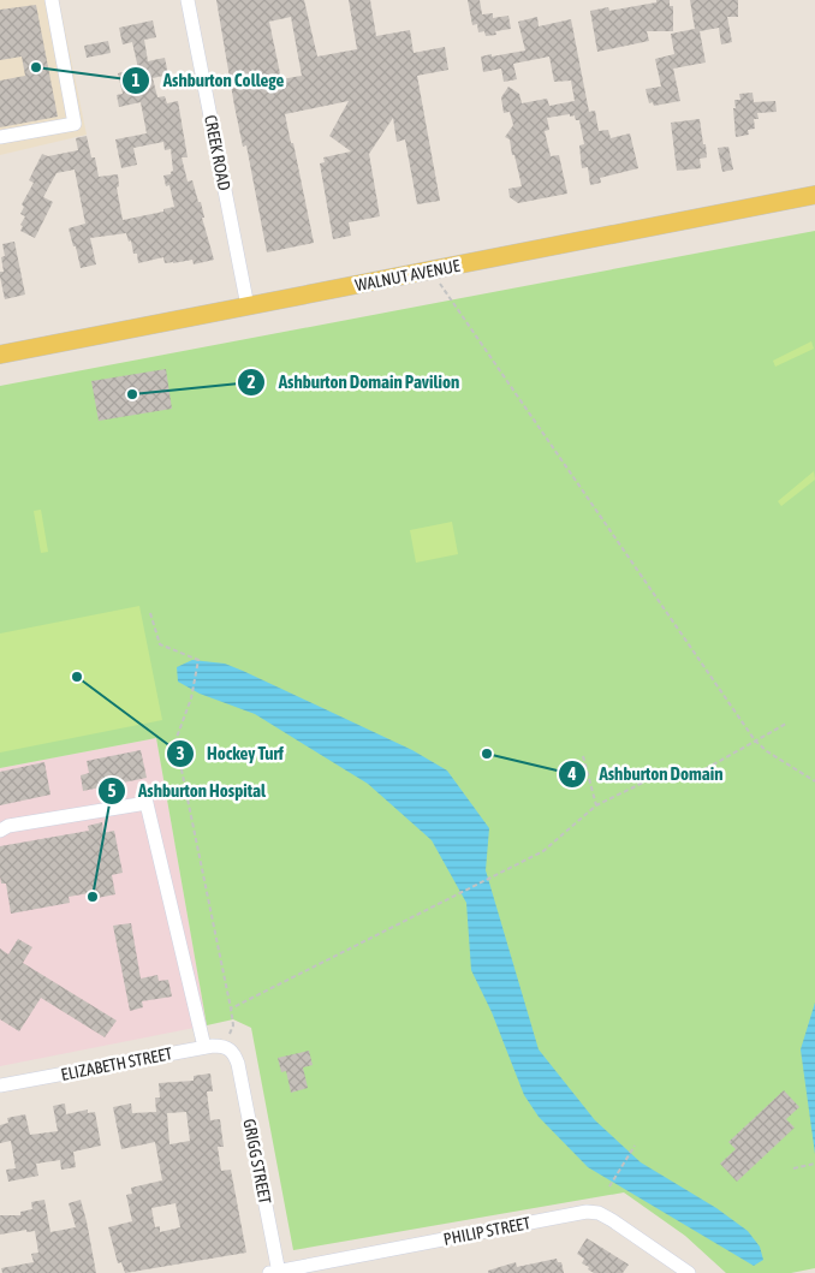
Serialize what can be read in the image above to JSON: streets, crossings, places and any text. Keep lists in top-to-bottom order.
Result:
{
  "streets": {
    "main road": ["WALNUT AVENUE"],
    "street": [
      "CREEK ROAD",
      "ELIZABETH STREET",
      "GRIGG STREET",
      "PHILIP STREET"
    ]
  },
  "crossings": [
    ["CREEK ROAD", "WALNUT AVENUE"],
    ["ELIZABETH STREET", "GRIGG STREET"],
    ["GRIGG STREET", "PHILIP STREET"]
  ],
  "places": [
    "Ashburton College",
    "Ashburton Domain Pavilion",
    "Hockey Turf",
    "Ashburton Domain",
    "Ashburton Hospital"
  ]
}
